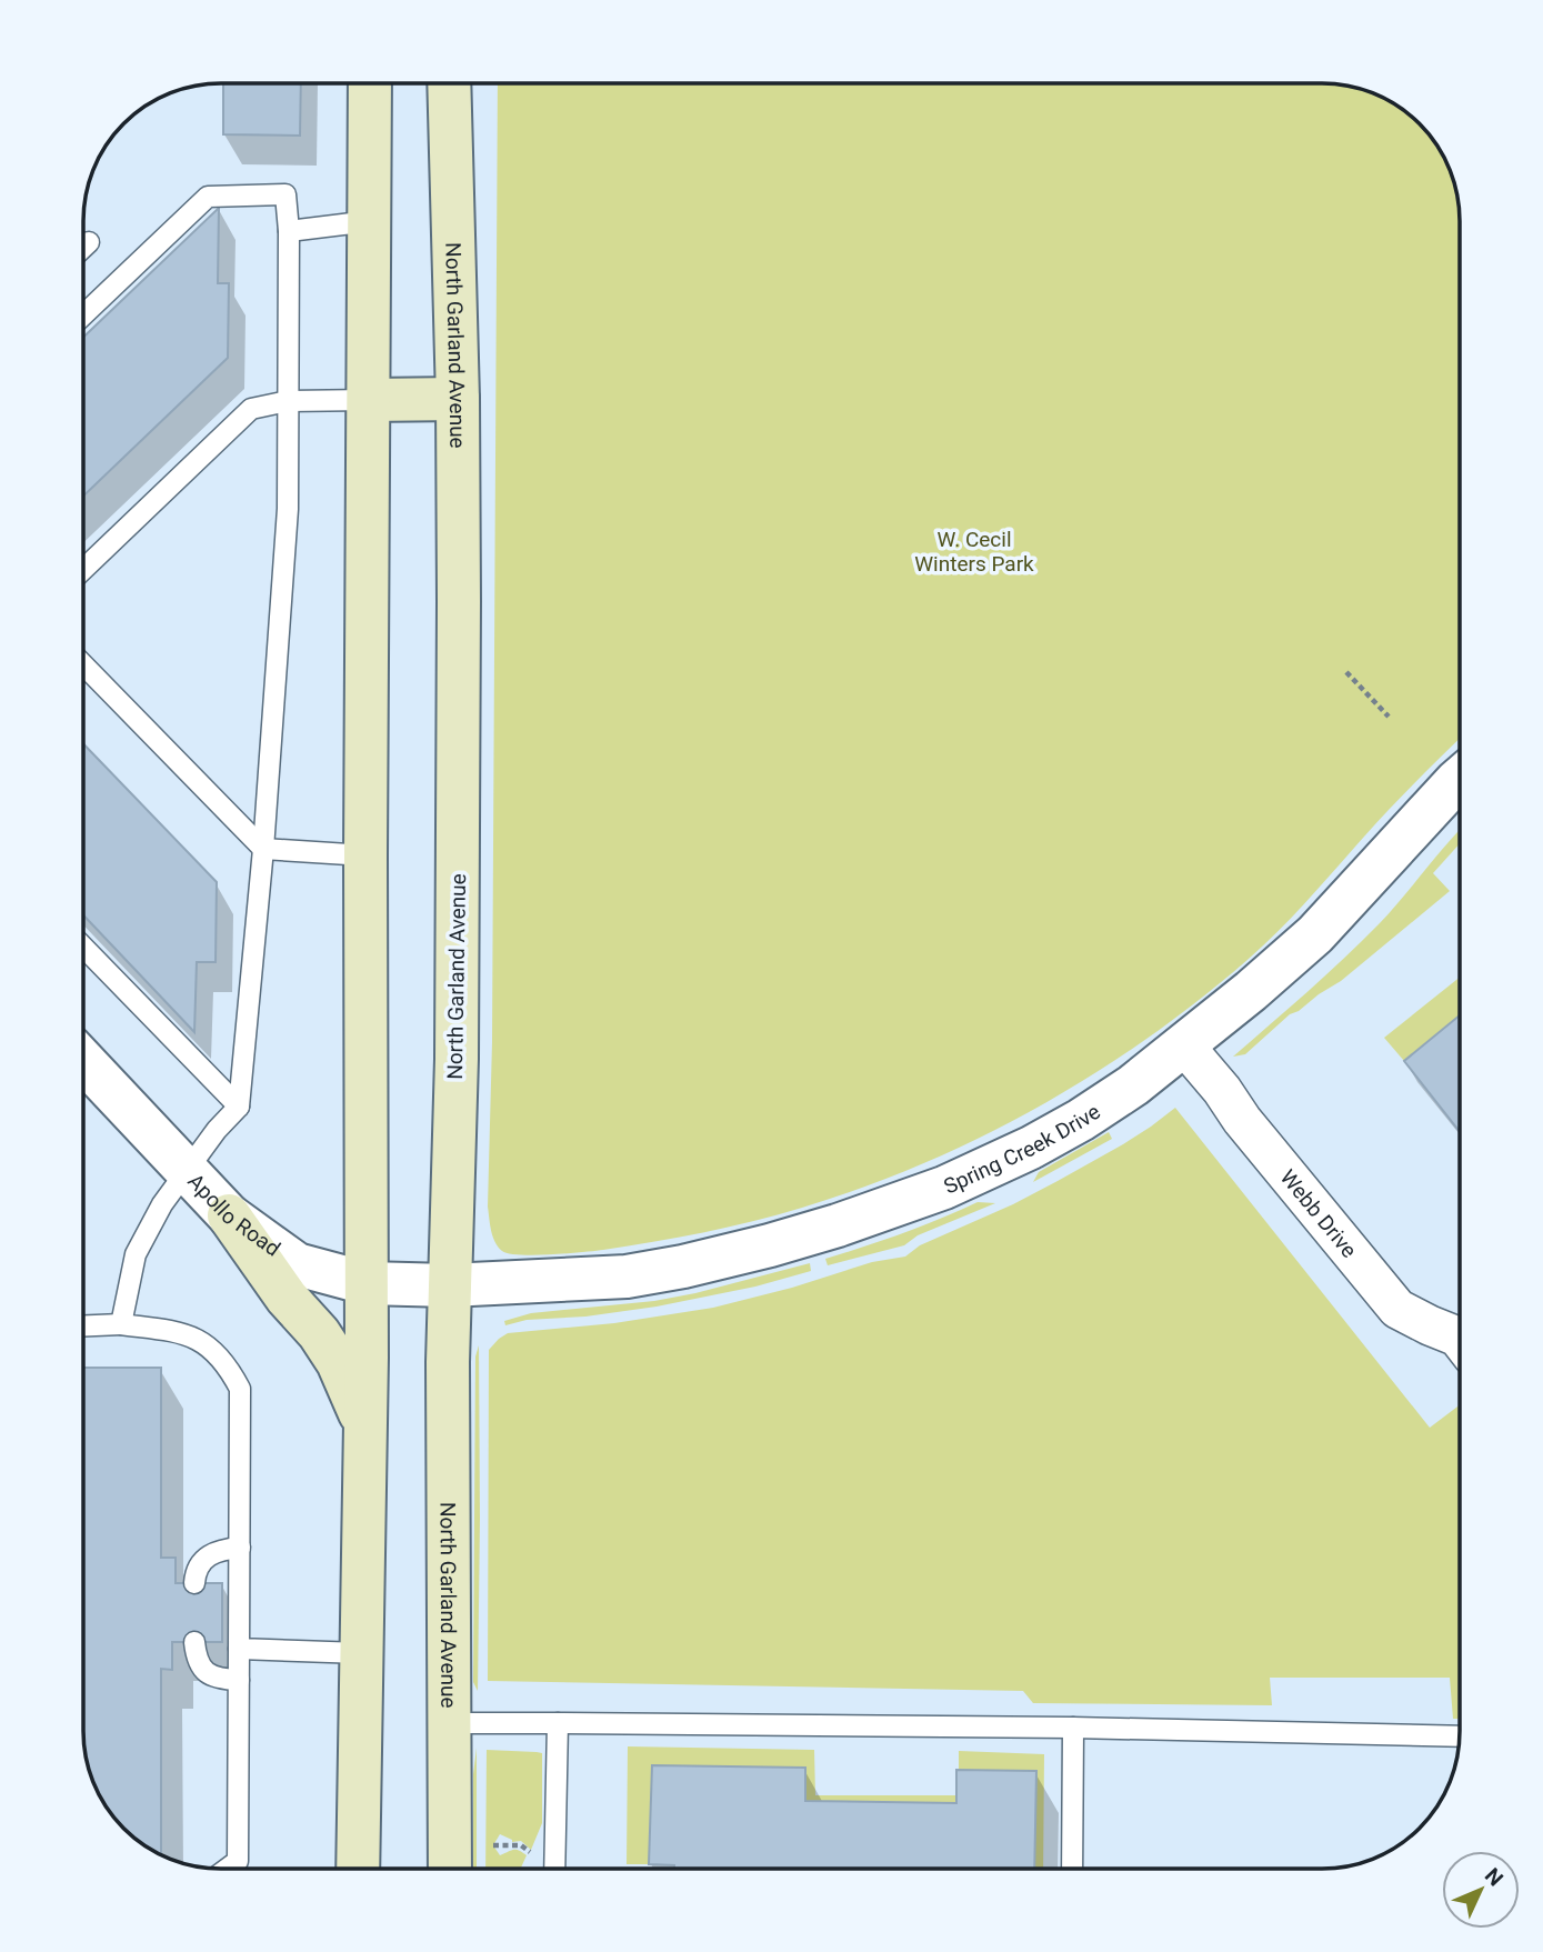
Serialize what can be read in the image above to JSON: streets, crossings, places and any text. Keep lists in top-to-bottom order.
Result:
{
  "streets": {
    "main road": ["North Garland Avenue"],
    "street": ["Spring Creek Drive", "Apollo Road", "Webb Drive"]
  },
  "crossings": [
    ["North Garland Avenue", "Spring Creek Drive"],
    ["North Garland Avenue", "Apollo Road"],
    ["Spring Creek Drive", "Apollo Road"],
    ["Spring Creek Drive", "Webb Drive"]
  ],
  "parks": ["W. Cecil Winters Park"],
  "north": "top right"
}
